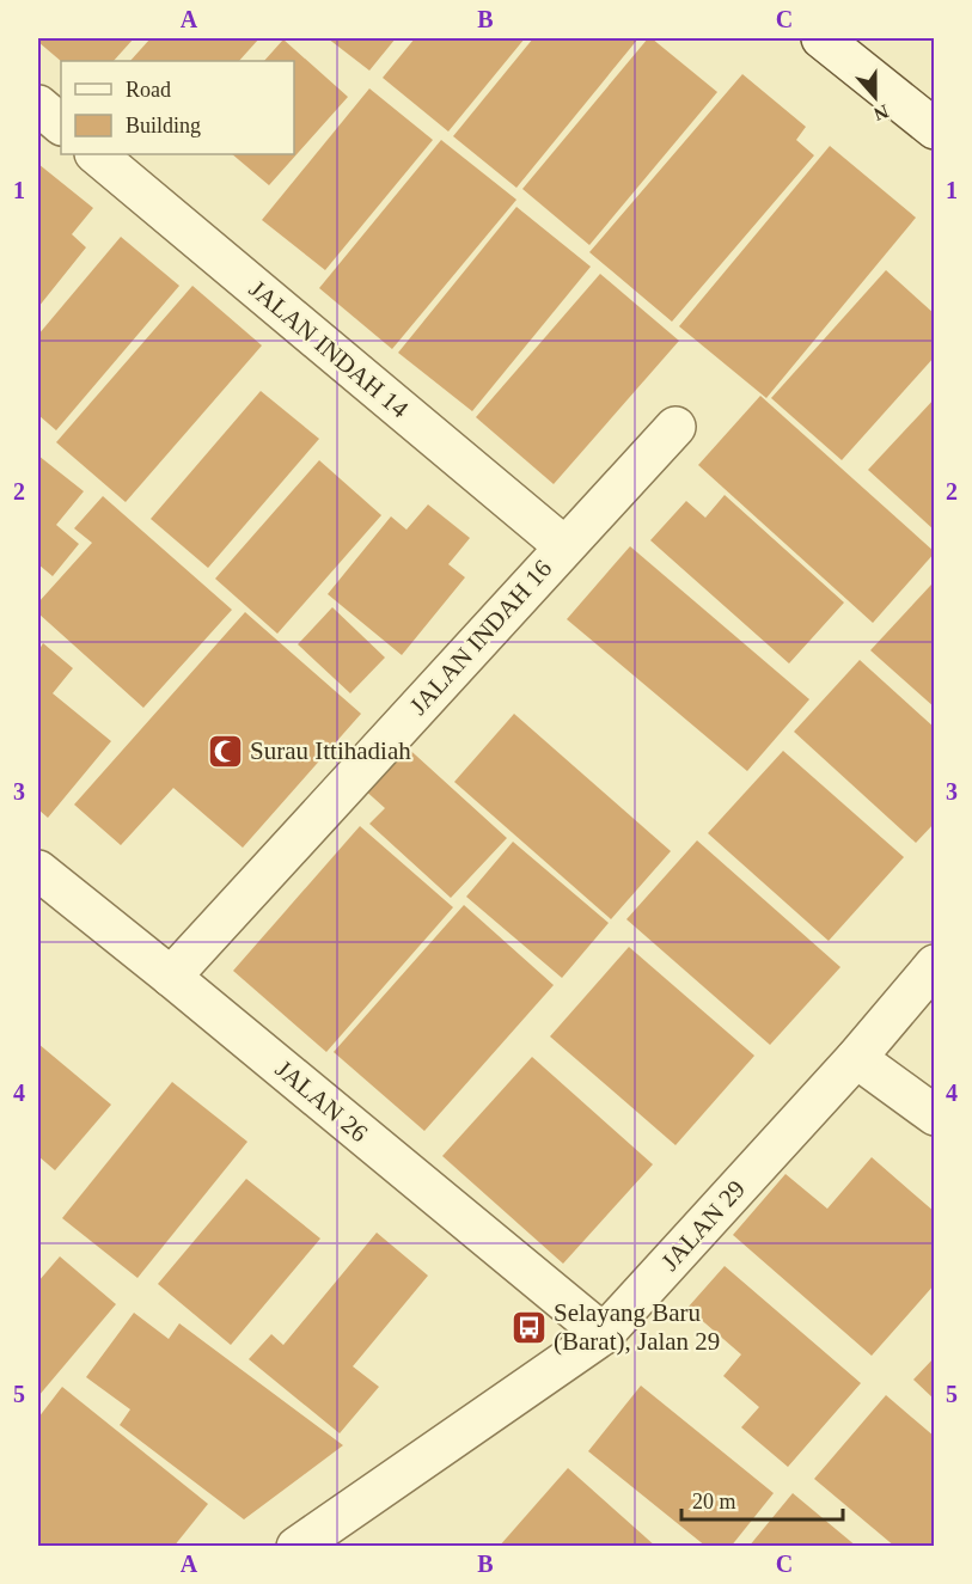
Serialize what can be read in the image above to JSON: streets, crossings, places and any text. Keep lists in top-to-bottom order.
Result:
{
  "streets": {
    "street": [
      "JALAN INDAH 14",
      "JALAN INDAH 16",
      "JALAN 26",
      "JALAN 29"
    ]
  },
  "crossings": [
    ["JALAN INDAH 14", "JALAN INDAH 16"],
    ["JALAN INDAH 16", "JALAN 26"],
    ["JALAN 26", "JALAN 29"]
  ],
  "places": {
    "mosque": ["Surau Ittihadiah"],
    "bus stop": ["Selayang Baru (Barat), Jalan 29"]
  },
  "legend": ["Road", "Building"],
  "scale_bar": "20 m",
  "north": "bottom",
  "grid": {
    "columns": ["A", "B", "C"],
    "rows": [
      "1",
      "2",
      "3",
      "4",
      "5"
    ]
  }
}
